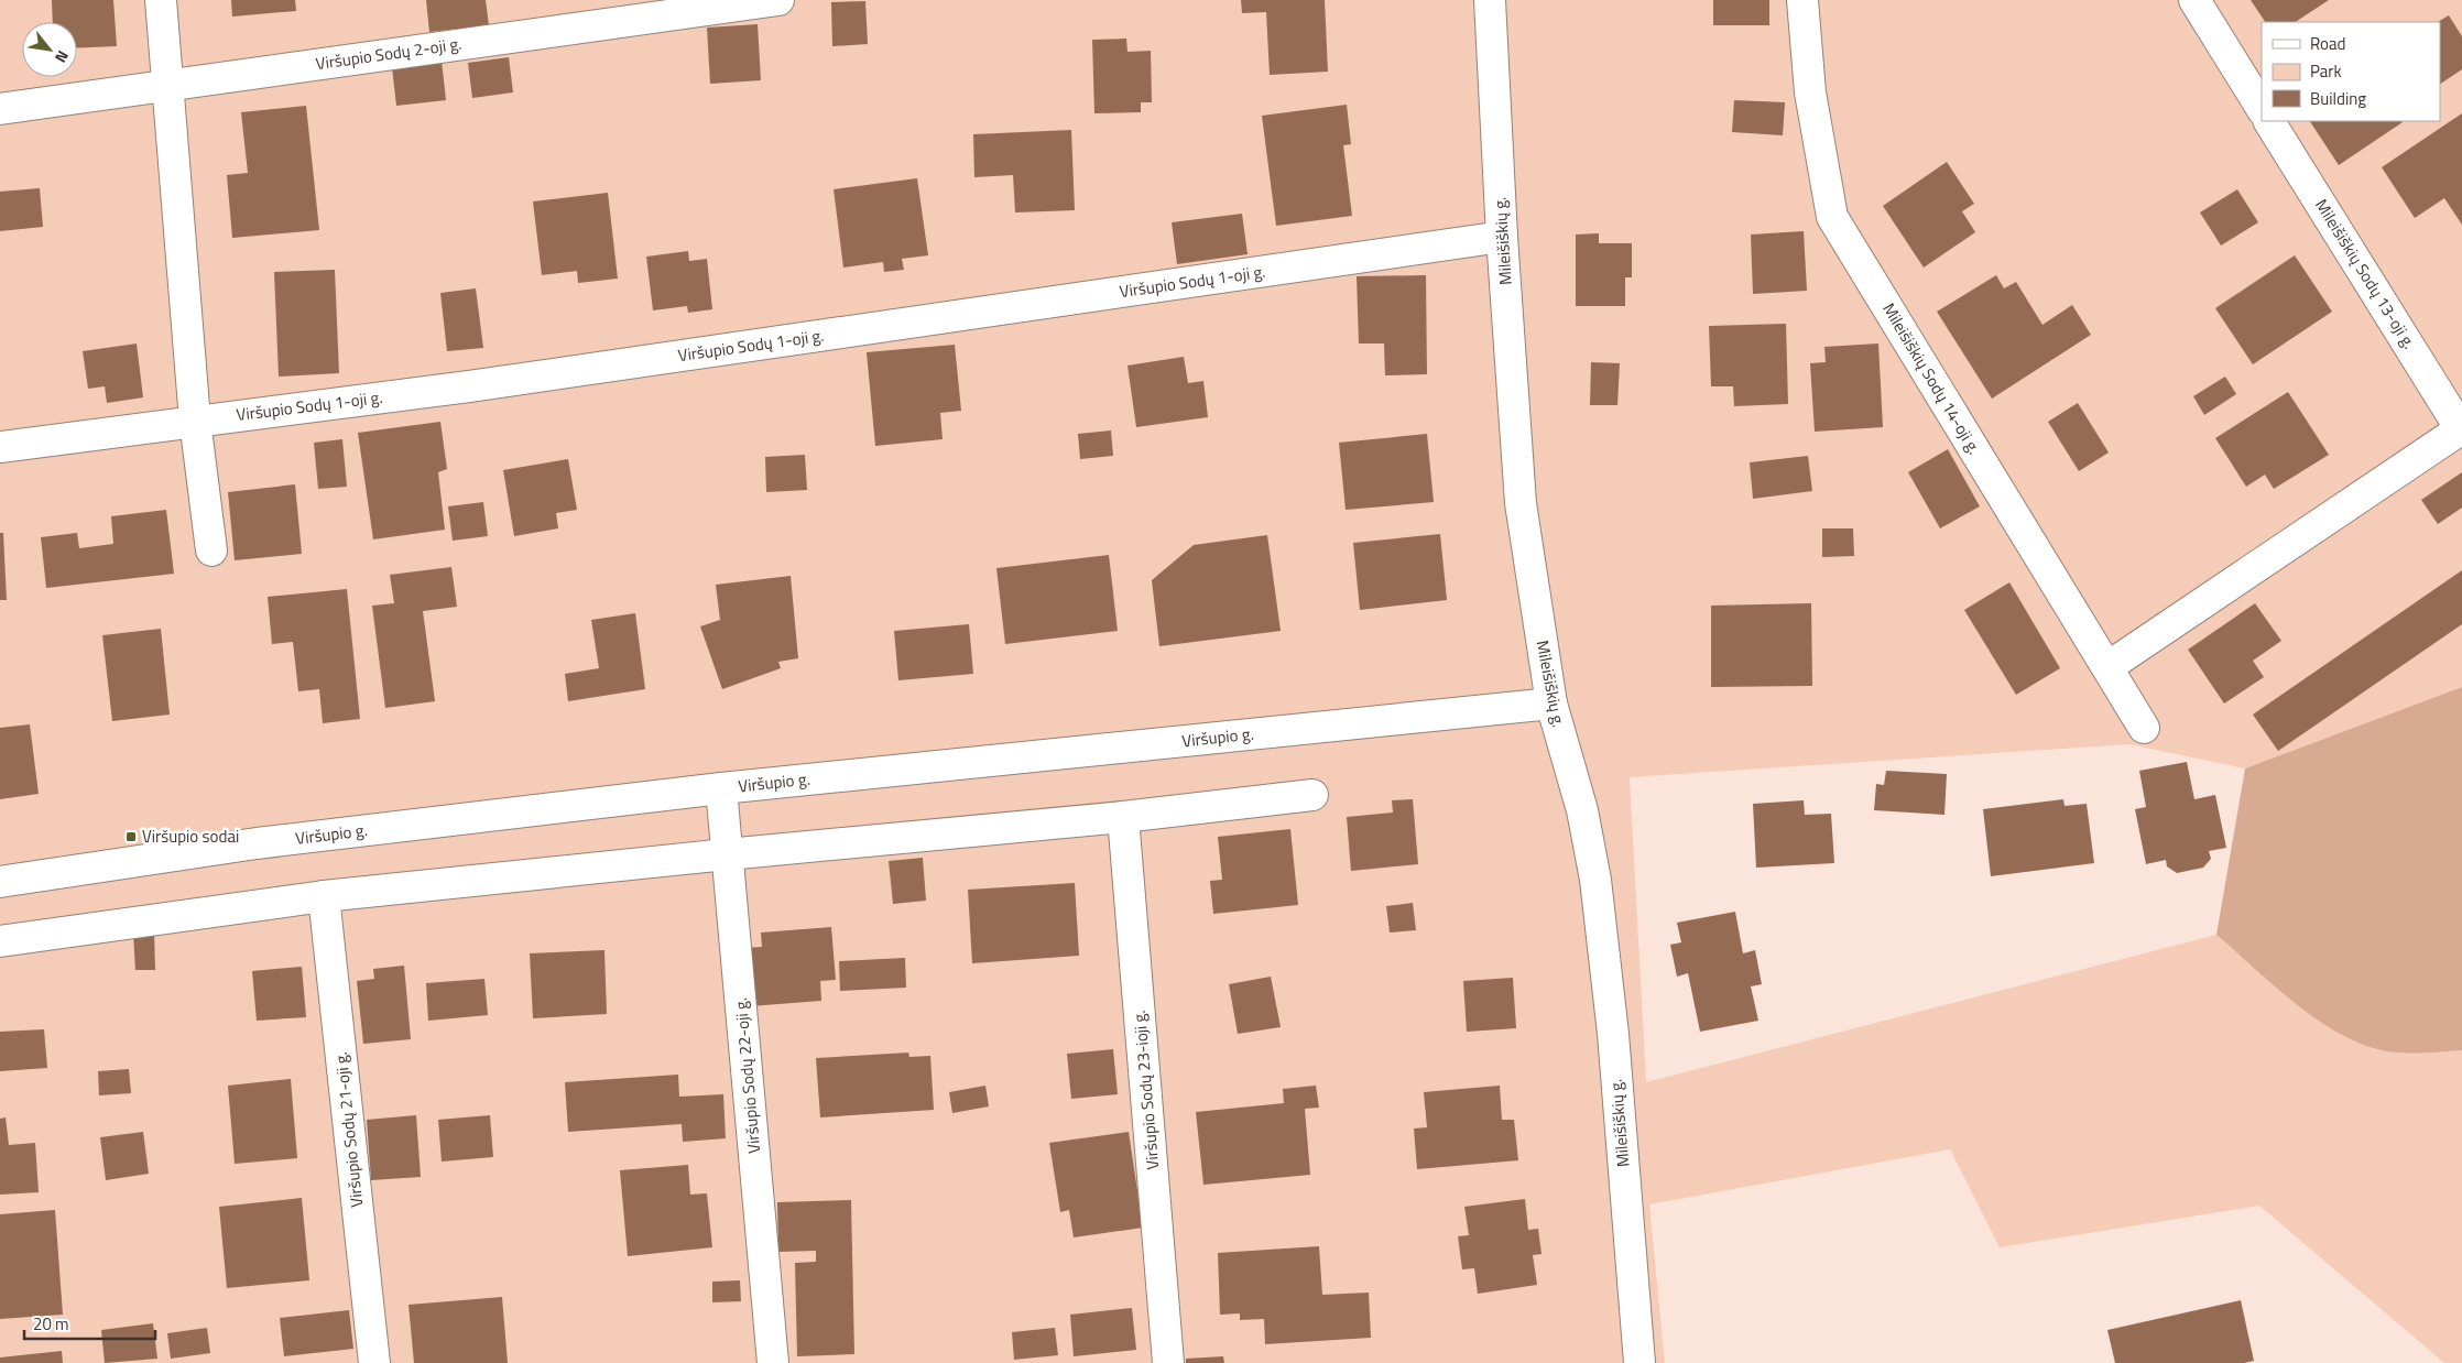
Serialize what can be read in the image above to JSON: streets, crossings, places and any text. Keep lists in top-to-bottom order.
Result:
{
  "streets": {
    "street": [
      "Viršupio Sodų 2-oji g.",
      "Mileišiškių g.",
      "Mileišiškių Sodų 13-oji g.",
      "Viršupio Sodų 1-oji g.",
      "Mileišiškių Sodų 14-oji g.",
      "Viršupio g.",
      "Viršupio Sodų 22-oji g.",
      "Viršupio Sodų 23-ioji g.",
      "Viršupio Sodų 21-oji g."
    ]
  },
  "crossings": [
    ["Mileišiškių g.", "Viršupio Sodų 1-oji g."],
    ["Mileišiškių g.", "Viršupio g."],
    ["Viršupio g.", "Viršupio Sodų 22-oji g."]
  ],
  "places": {
    "transit": ["Viršupio sodai"]
  },
  "legend": ["Road", "Park", "Building"],
  "scale_bar": "20 m",
  "north": "bottom right"
}
